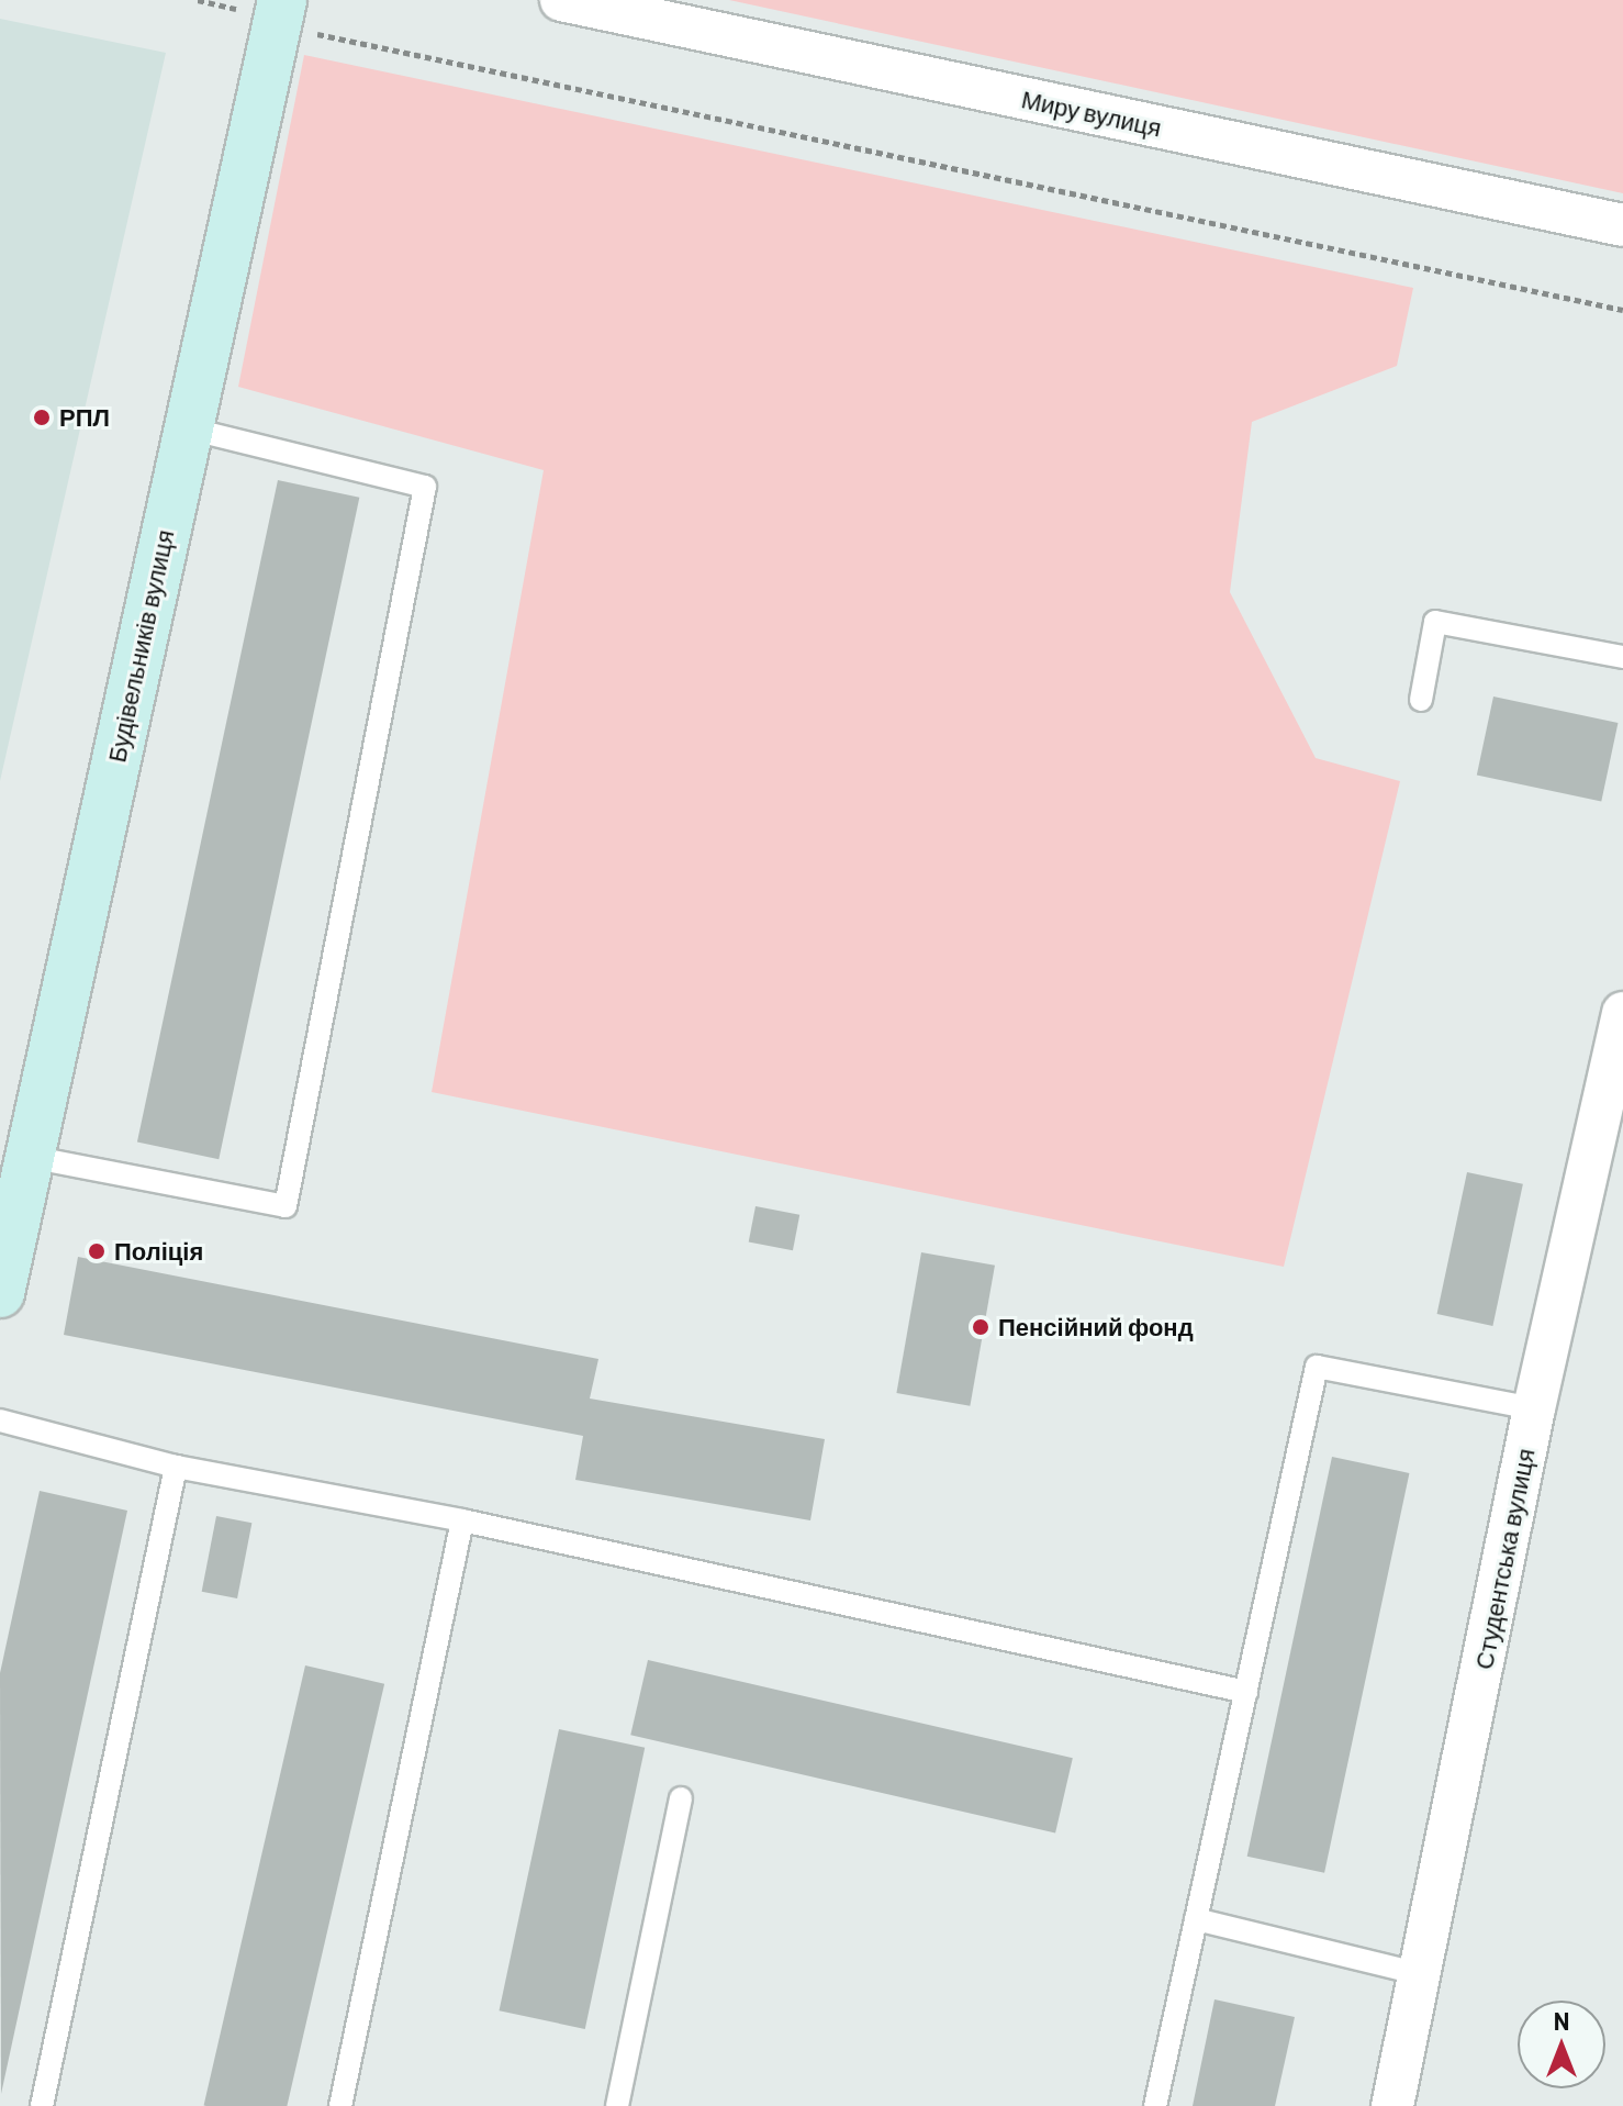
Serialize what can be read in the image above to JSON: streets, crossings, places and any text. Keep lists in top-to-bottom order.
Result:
{
  "streets": {
    "street": ["Миру вулиця", "Будівельників вулиця", "Студентська вулиця"]
  },
  "places": ["РПЛ", "Поліція", "Пенсійний фонд"],
  "north": "top"
}
